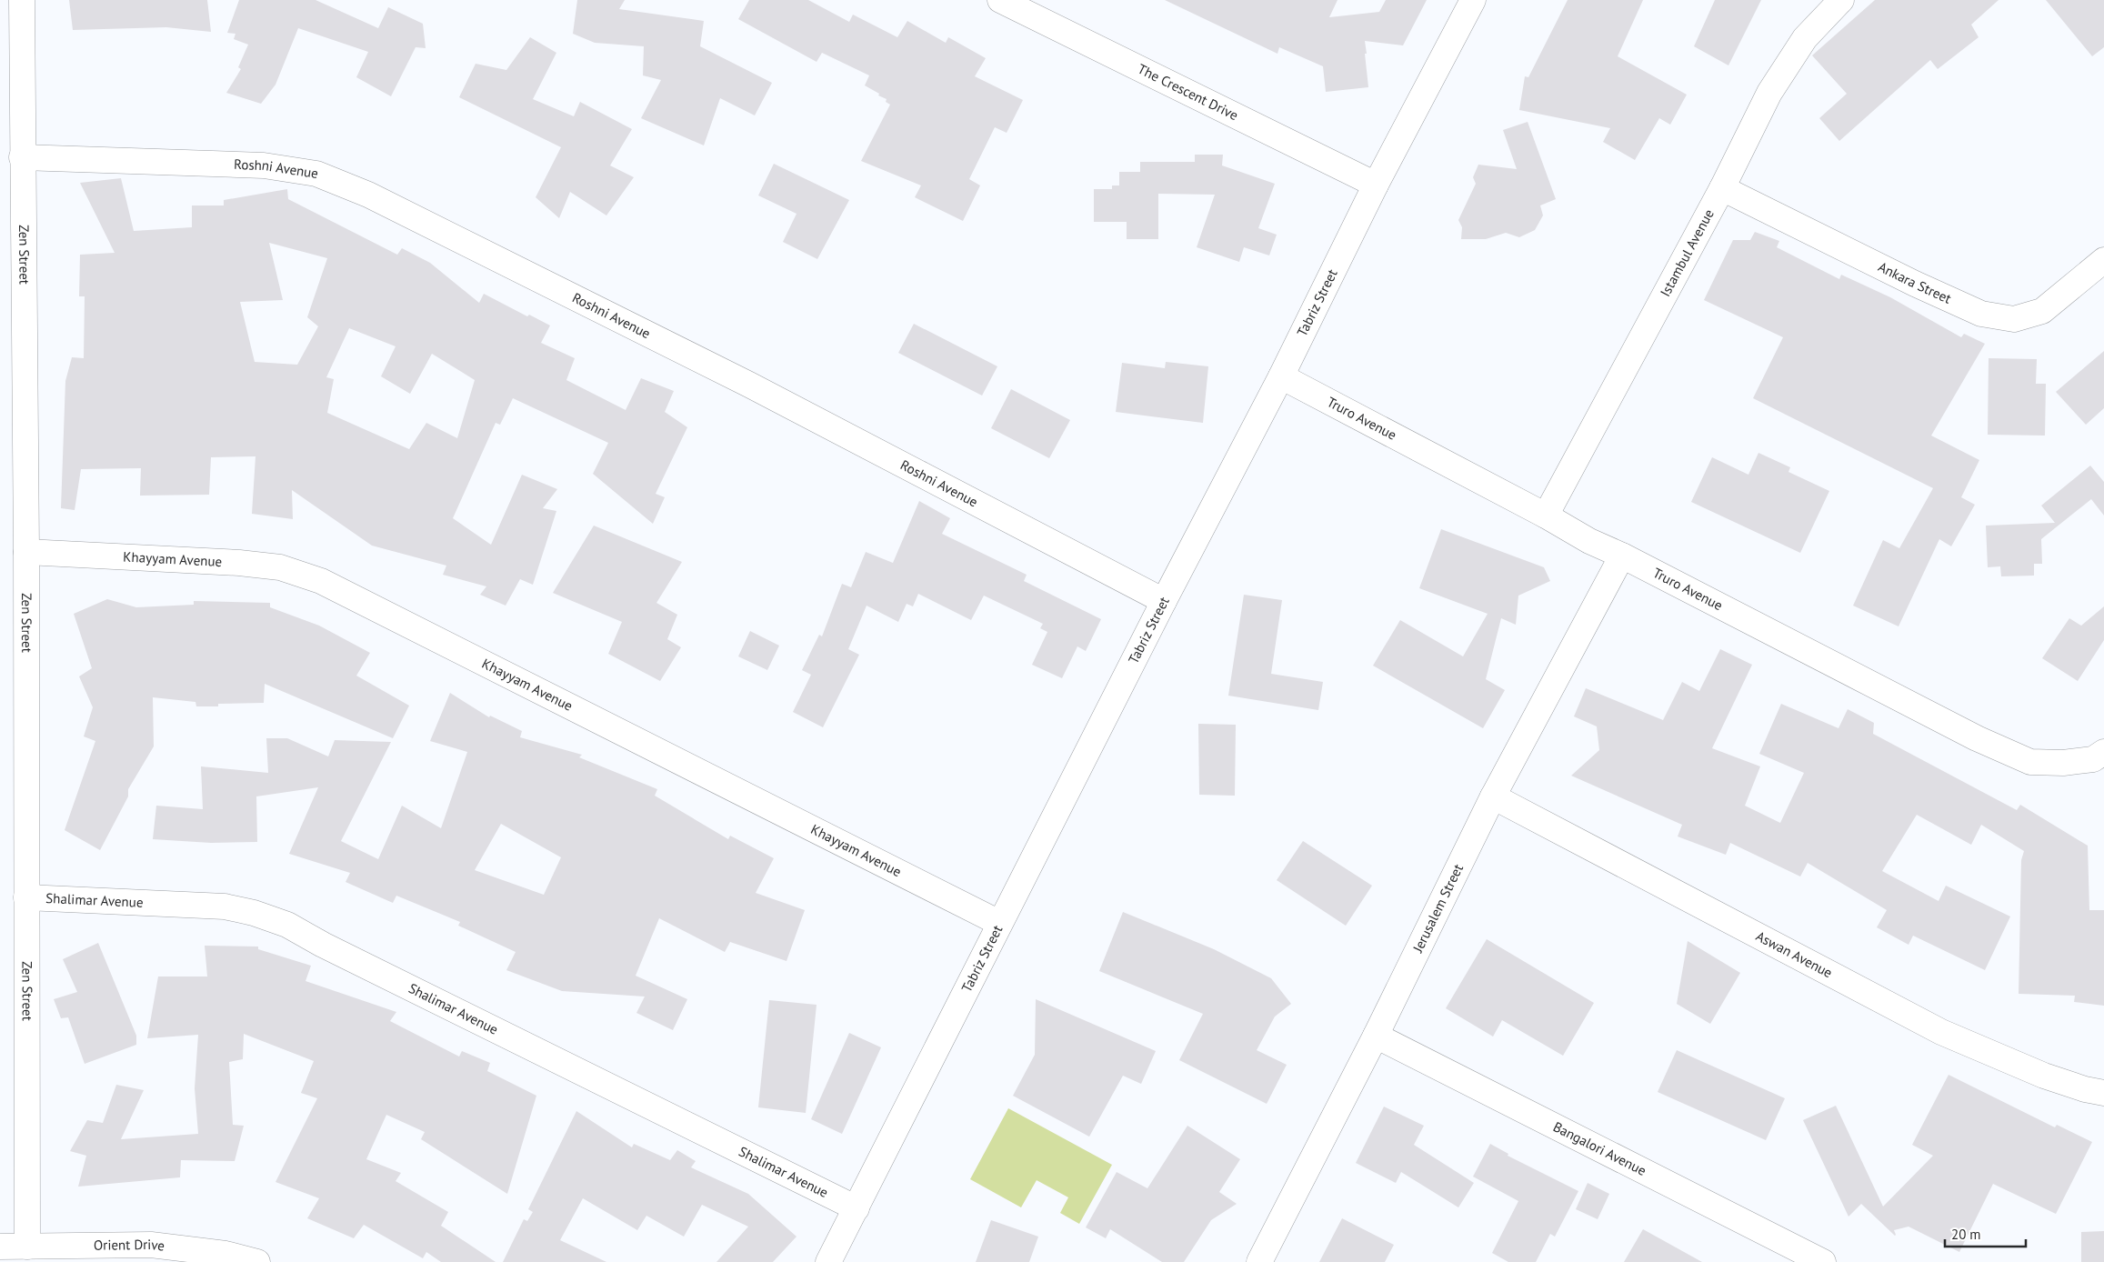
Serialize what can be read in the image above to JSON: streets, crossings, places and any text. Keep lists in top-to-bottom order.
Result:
{
  "streets": {
    "street": [
      "The Crescent Drive",
      "Roshni Avenue",
      "Istambul Avenue",
      "Zen Street",
      "Ankara Street",
      "Tabriz Street",
      "Truro Avenue",
      "Khayyam Avenue",
      "Shalimar Avenue",
      "Jerusalem Street",
      "Aswan Avenue",
      "Bangalori Avenue",
      "Orient Drive"
    ]
  },
  "crossings": [
    ["The Crescent Drive", "Tabriz Street"],
    ["Roshni Avenue", "Zen Street"],
    ["Roshni Avenue", "Tabriz Street"],
    ["Istambul Avenue", "Ankara Street"],
    ["Istambul Avenue", "Truro Avenue"],
    ["Zen Street", "Khayyam Avenue"],
    ["Zen Street", "Shalimar Avenue"],
    ["Zen Street", "Orient Drive"],
    ["Tabriz Street", "Truro Avenue"],
    ["Tabriz Street", "Khayyam Avenue"],
    ["Tabriz Street", "Shalimar Avenue"],
    ["Truro Avenue", "Jerusalem Street"],
    ["Jerusalem Street", "Aswan Avenue"],
    ["Jerusalem Street", "Bangalori Avenue"]
  ],
  "scale_bar": "20 m"
}
